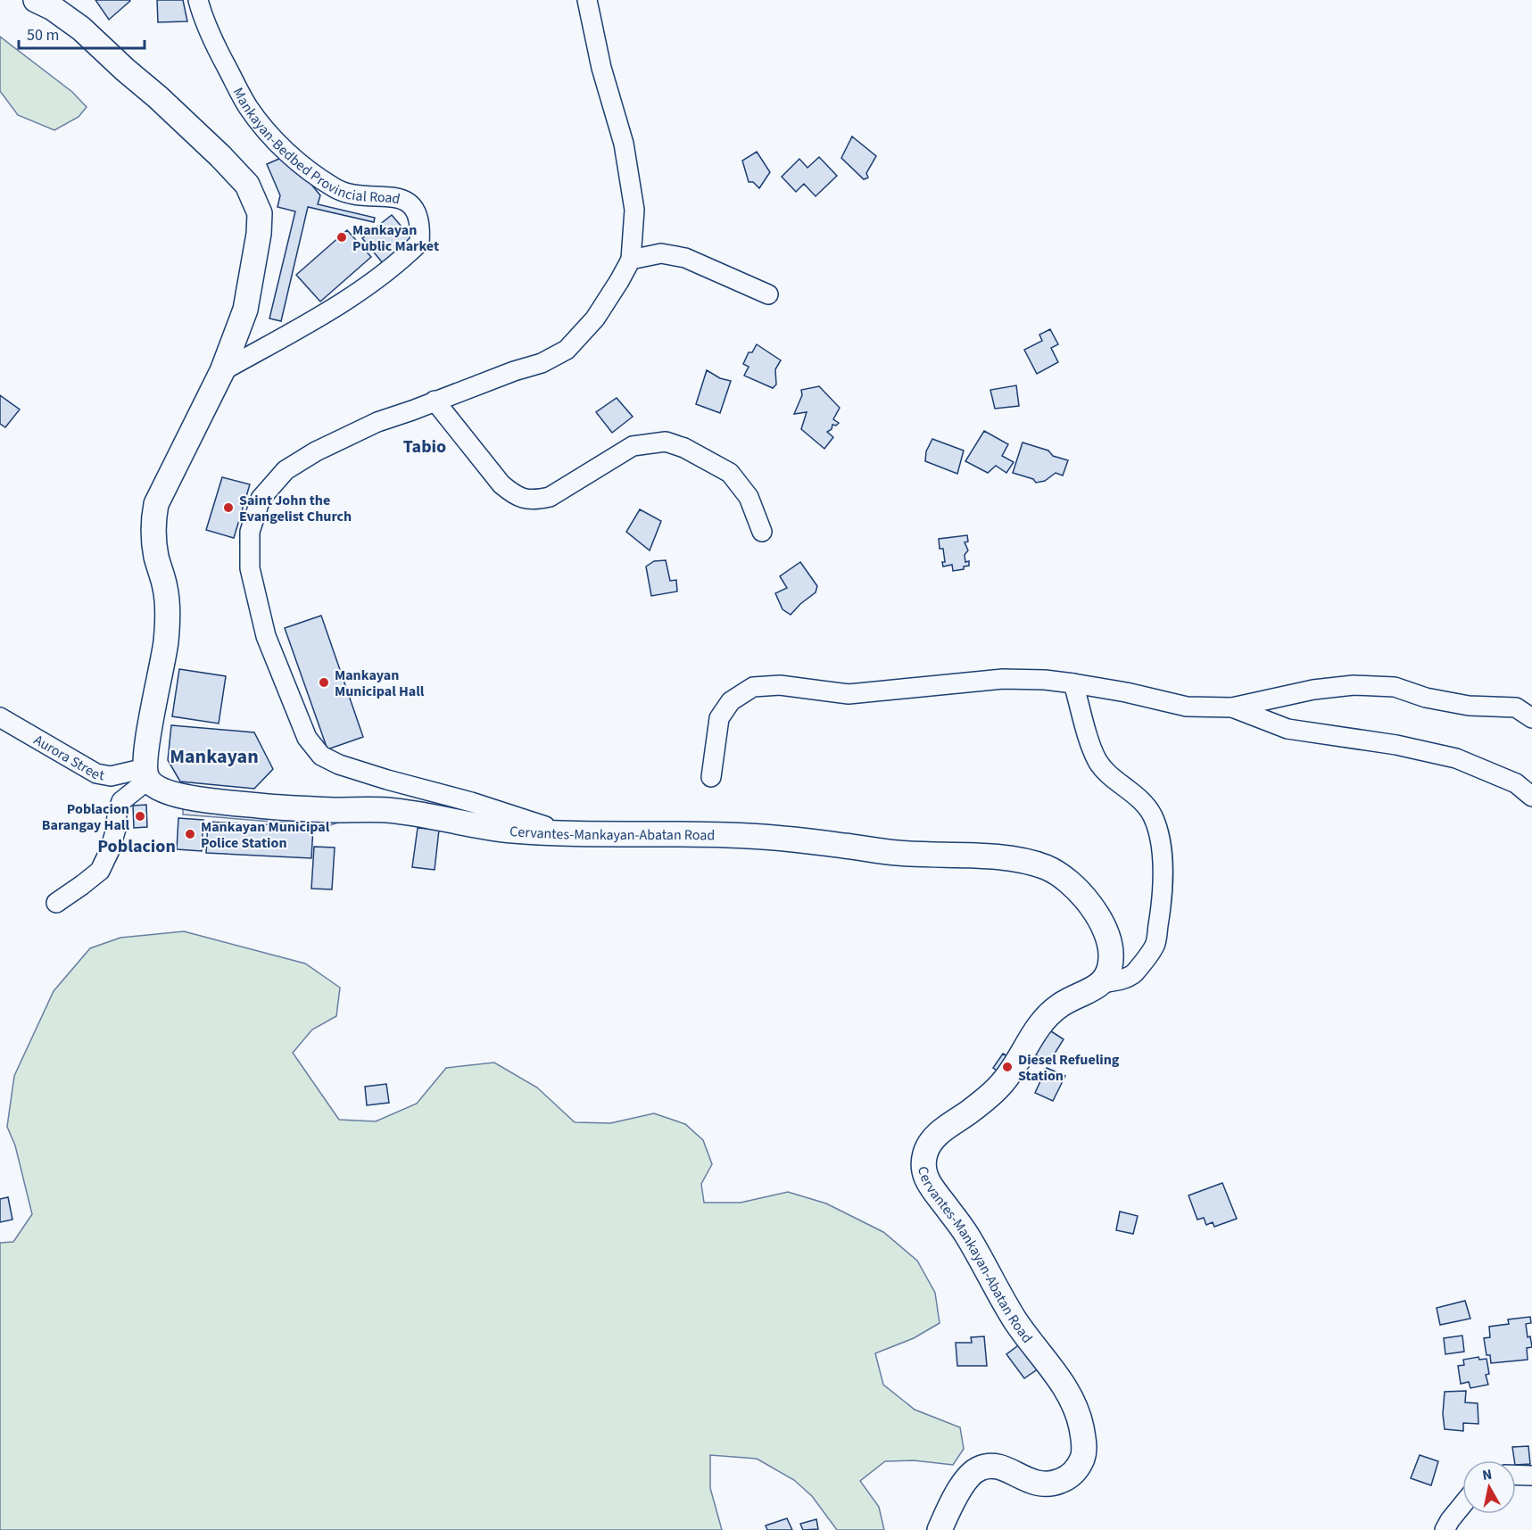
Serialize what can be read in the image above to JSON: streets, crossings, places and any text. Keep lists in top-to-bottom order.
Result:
{
  "streets": {
    "main road": ["Cervantes-Mankayan-Abatan Road"],
    "street": ["Mankayan-Bedbed Provincial Road", "Aurora Street"]
  },
  "crossings": [
    ["Aurora Street", "Cervantes-Mankayan-Abatan Road"]
  ],
  "districts": ["Tabio", "Mankayan", "Poblacion"],
  "places": [
    "Mankayan Public Market",
    "Saint John the Evangelist Church",
    "Mankayan Municipal Hall",
    "Poblacion Barangay Hall",
    "Mankayan Municipal Police Station",
    "Diesel Refueling Station"
  ],
  "scale_bar": "50 m",
  "north": "top"
}
